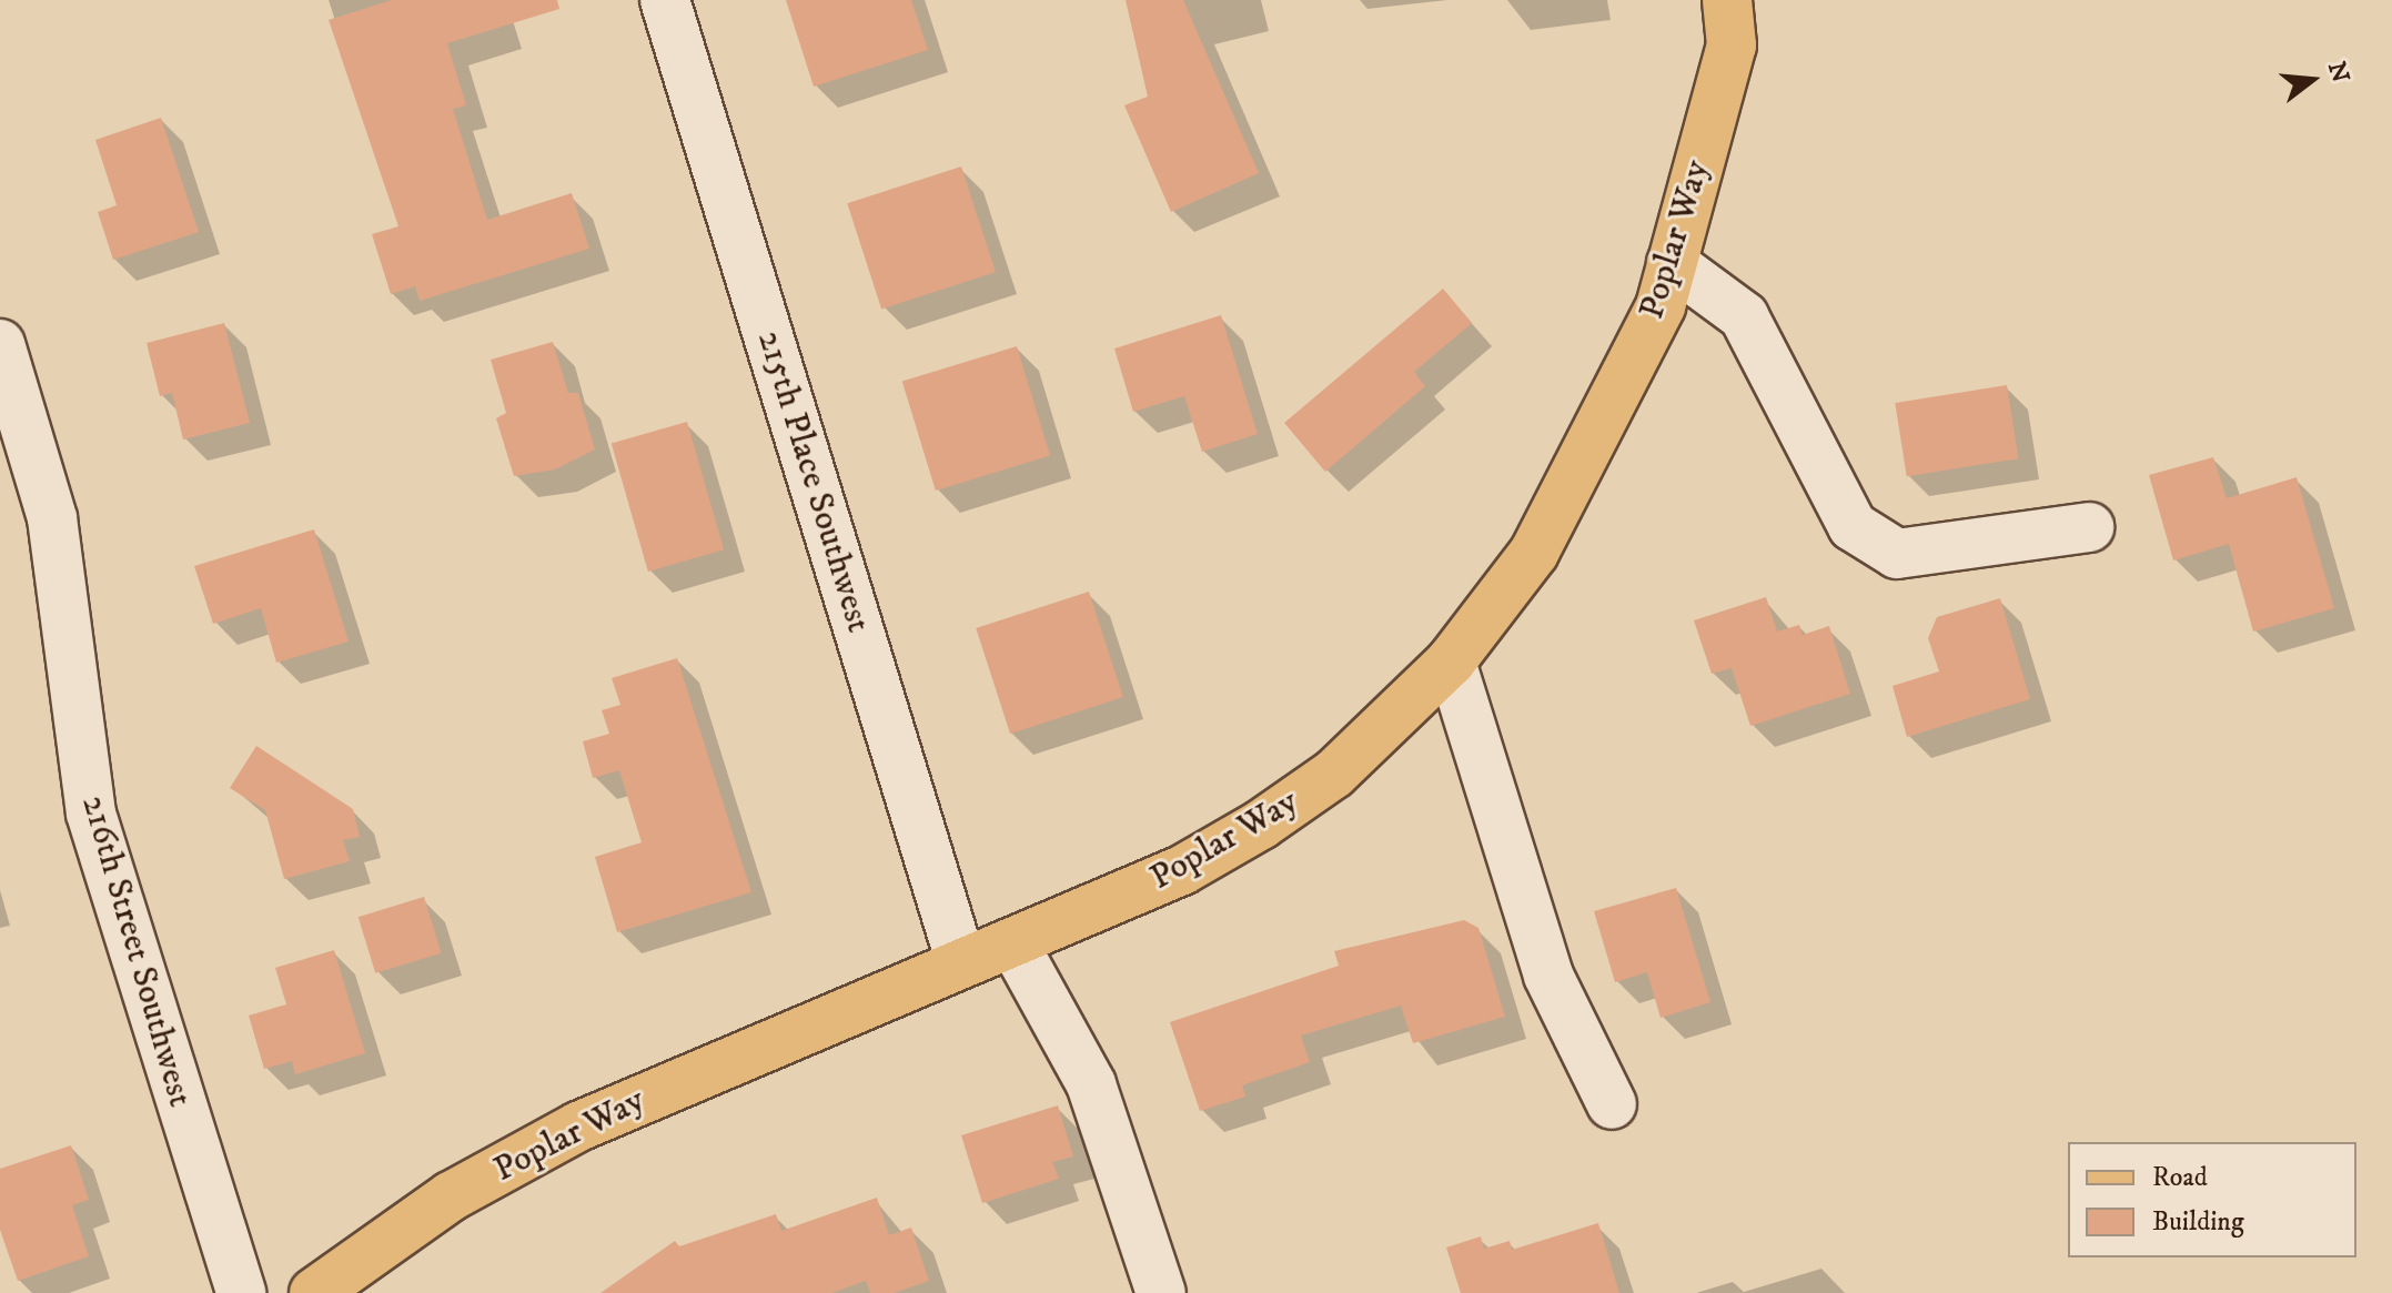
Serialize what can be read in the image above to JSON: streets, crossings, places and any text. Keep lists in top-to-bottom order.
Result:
{
  "streets": {
    "main road": ["Poplar Way"],
    "street": ["215th Place Southwest", "216th Street Southwest"]
  },
  "crossings": [
    ["Poplar Way", "215th Place Southwest"]
  ],
  "legend": ["Road", "Building"],
  "north": "right"
}
